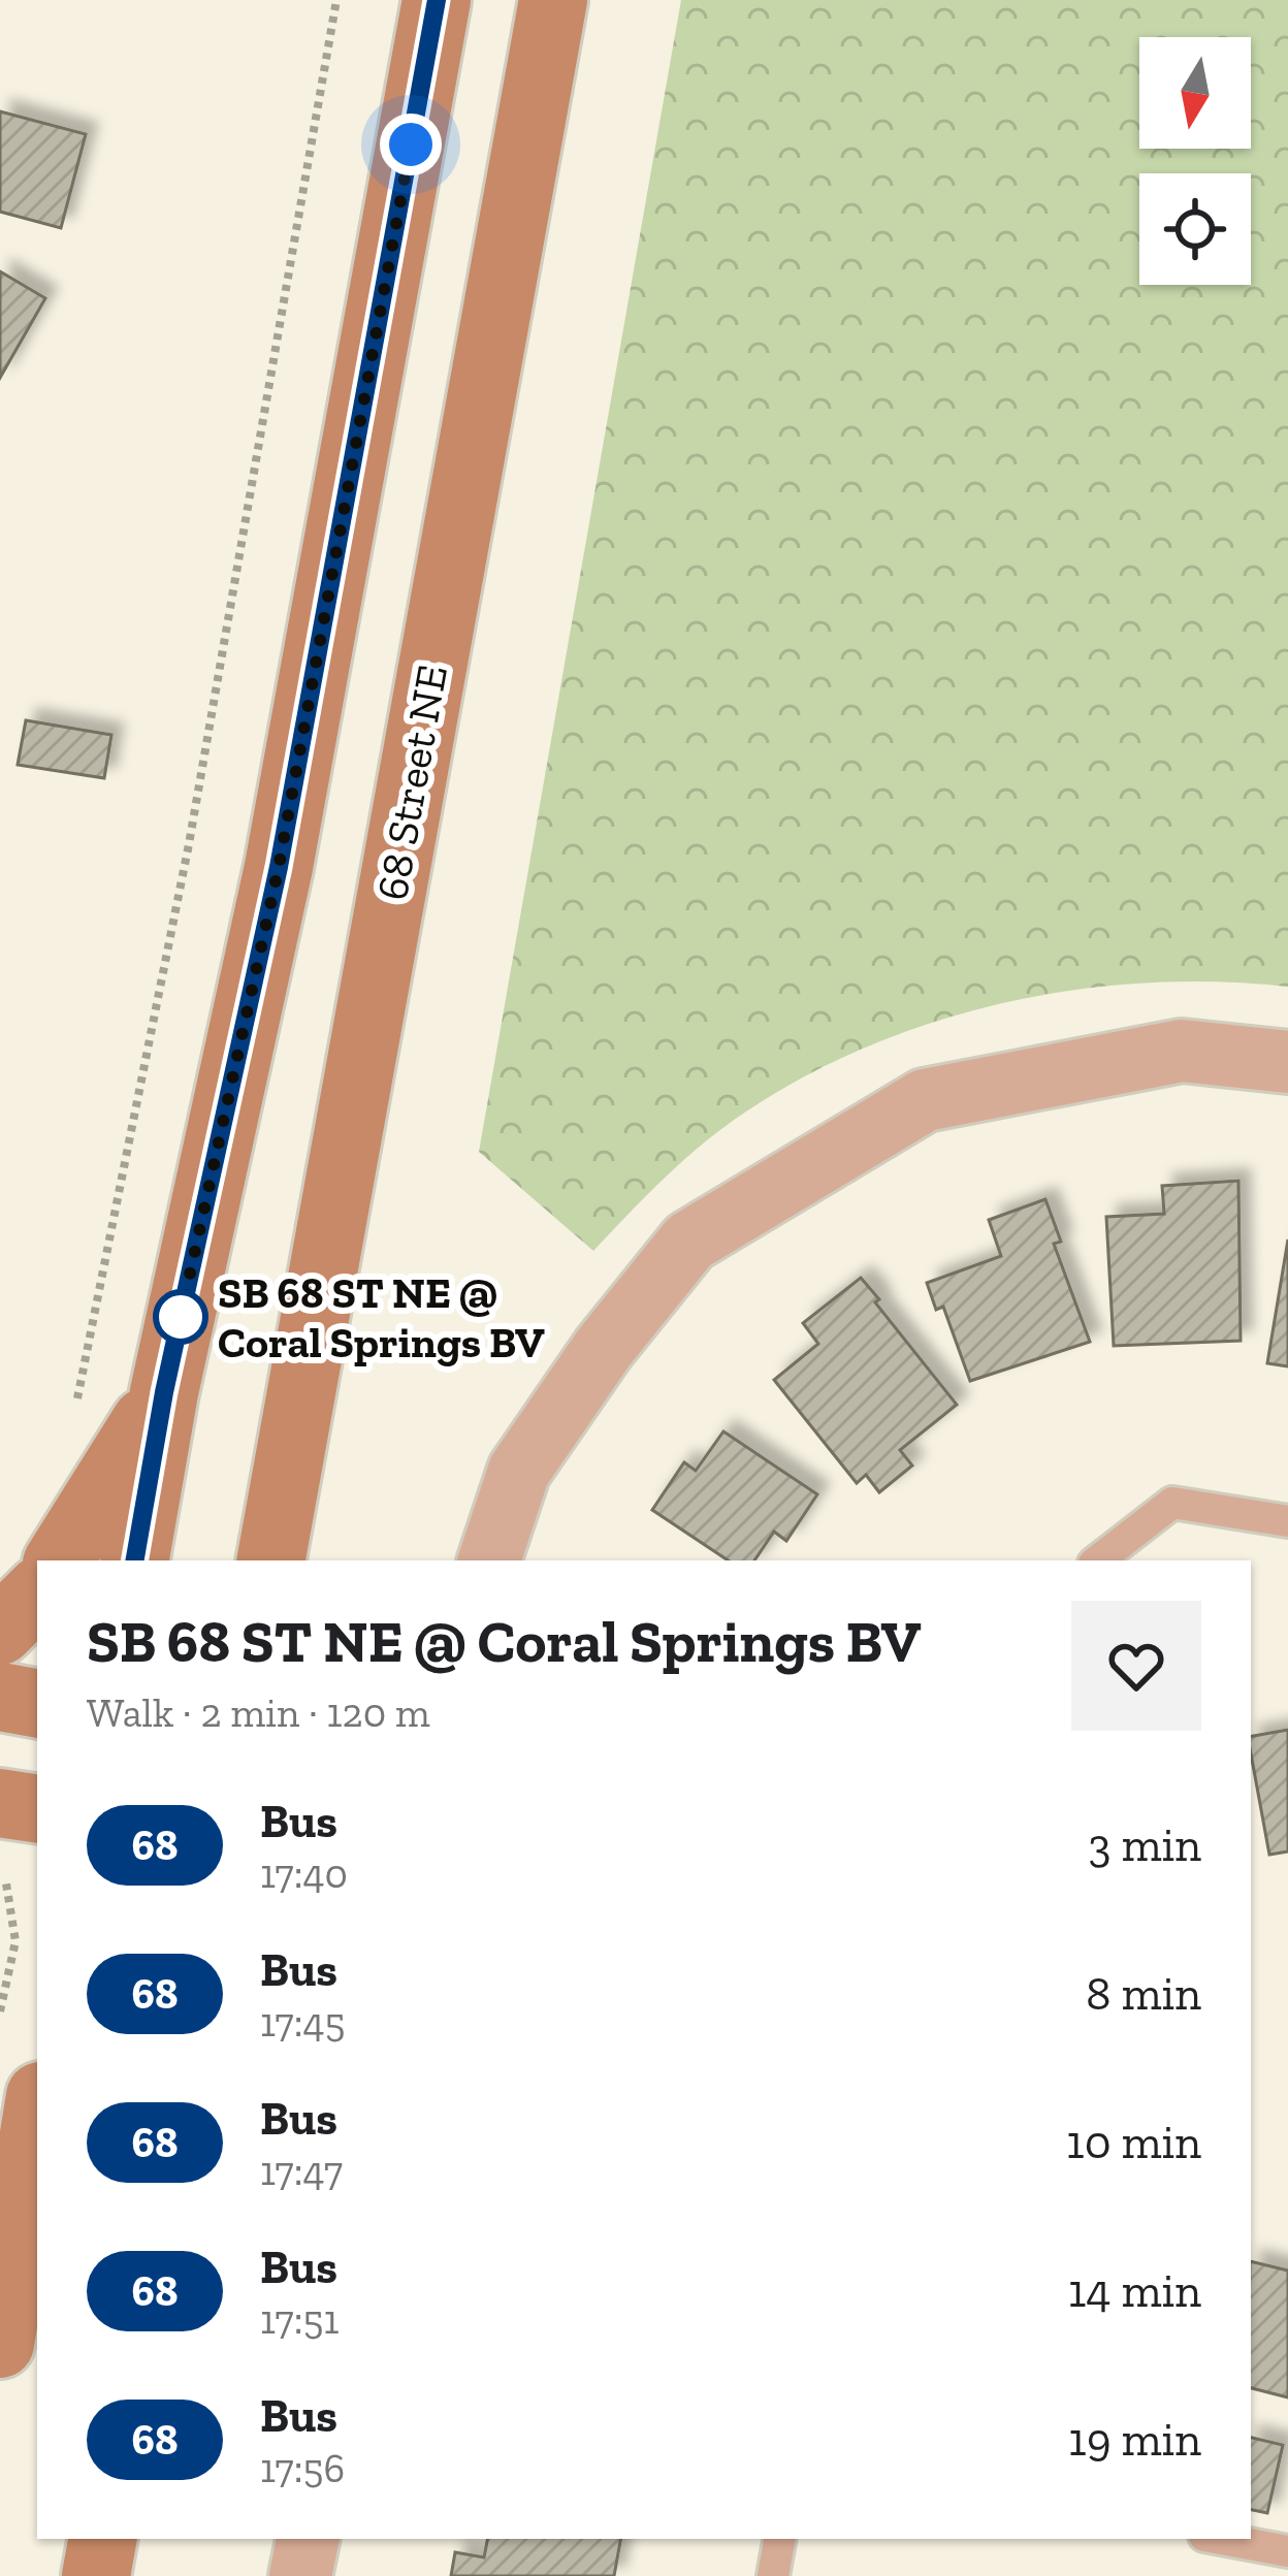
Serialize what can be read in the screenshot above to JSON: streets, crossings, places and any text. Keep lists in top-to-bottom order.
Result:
{
  "streets": {
    "main road": ["68 Street NE"]
  },
  "places": ["SB 68 ST NE @ Coral Springs BV"],
  "lines": ["bus line 68"],
  "north": "bottom",
  "page": {
    "heading": ["SB 68 ST NE @ Coral Springs BV", "Walk · 2 min · 120 m"],
    "list": [
      {
        "mark": "68",
        "name": "Bus",
        "note": "17:40",
        "value": "3 min"
      },
      {
        "mark": "68",
        "name": "Bus",
        "note": "17:45",
        "value": "8 min"
      },
      {
        "mark": "68",
        "name": "Bus",
        "note": "17:47",
        "value": "10 min"
      },
      {
        "mark": "68",
        "name": "Bus",
        "note": "17:51",
        "value": "14 min"
      },
      {
        "mark": "68",
        "name": "Bus",
        "note": "17:56",
        "value": "19 min"
      }
    ]
  }
}
